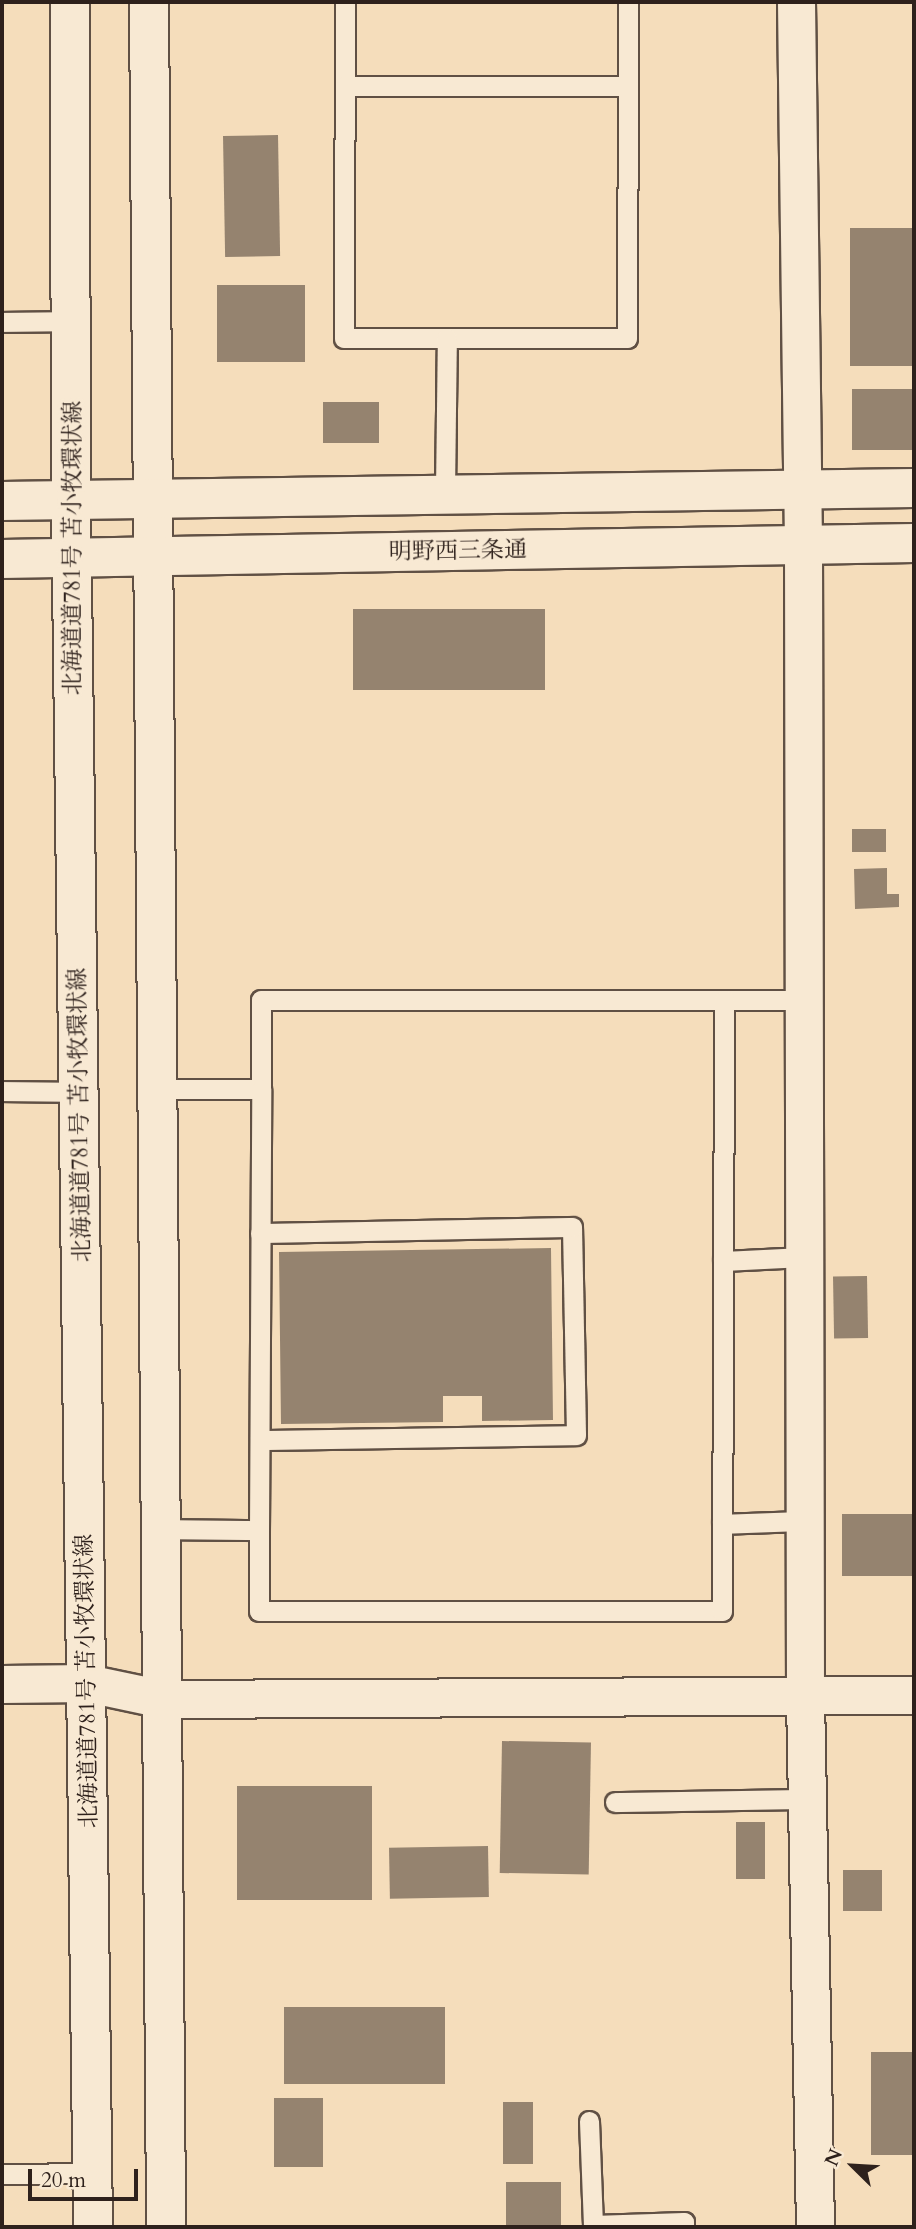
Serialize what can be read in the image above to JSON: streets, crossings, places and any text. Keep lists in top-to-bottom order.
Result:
{
  "streets": {
    "main road": ["北海道道781号 苫小牧環状線", "明野西三条通"]
  },
  "crossings": [
    ["北海道道781号 苫小牧環状線", "明野西三条通"]
  ],
  "scale_bar": "20 m",
  "north": "top left"
}
